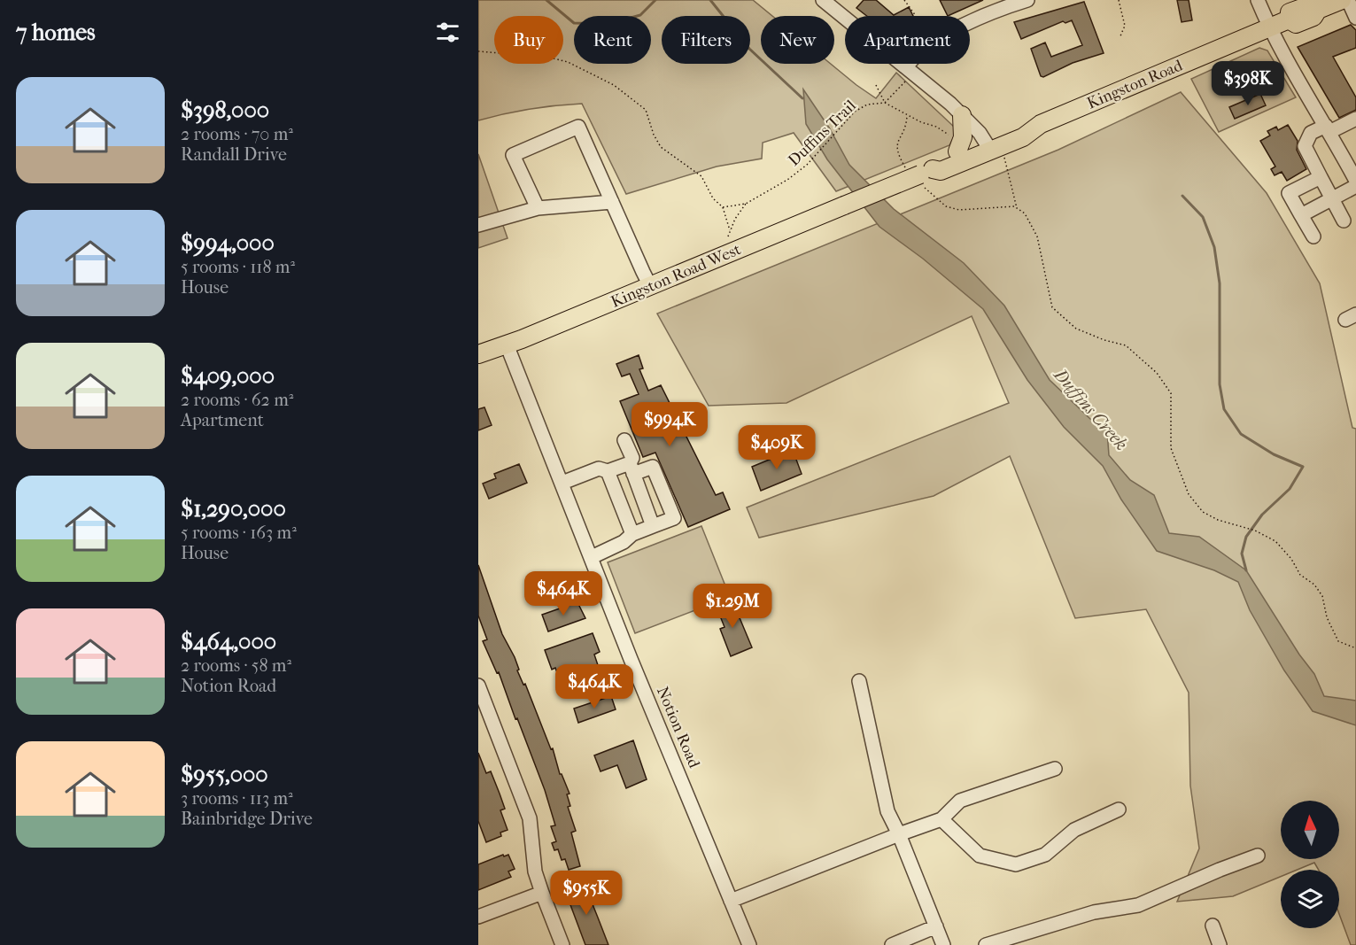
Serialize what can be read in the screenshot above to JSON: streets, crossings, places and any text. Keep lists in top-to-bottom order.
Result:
{
  "streets": {
    "main road": ["Kingston Road", "Kingston Road West"],
    "street": ["Notion Road"],
    "path": ["Duffins Trail"]
  },
  "crossings": [
    ["Kingston Road West", "Notion Road"]
  ],
  "water": ["Duffins Creek"],
  "north": "top",
  "page": {
    "heading": "7 homes",
    "chip": [
      "Buy",
      "Rent",
      "Filters",
      "New",
      "Apartment"
    ],
    "price": [
      "$398K",
      "$994K",
      "$409K",
      "$464K",
      "$1.29M",
      "$464K",
      "$955K"
    ],
    "list": [
      {
        "name": "$398,000",
        "note": "2 rooms · 70 m² · Randall Drive"
      },
      {
        "name": "$994,000",
        "note": "5 rooms · 118 m² · House"
      },
      {
        "name": "$409,000",
        "note": "2 rooms · 62 m² · Apartment"
      },
      {
        "name": "$1,290,000",
        "note": "5 rooms · 163 m² · House"
      },
      {
        "name": "$464,000",
        "note": "2 rooms · 58 m² · Notion Road"
      },
      {
        "name": "$955,000",
        "note": "3 rooms · 113 m² · Bainbridge Drive"
      }
    ]
  }
}
